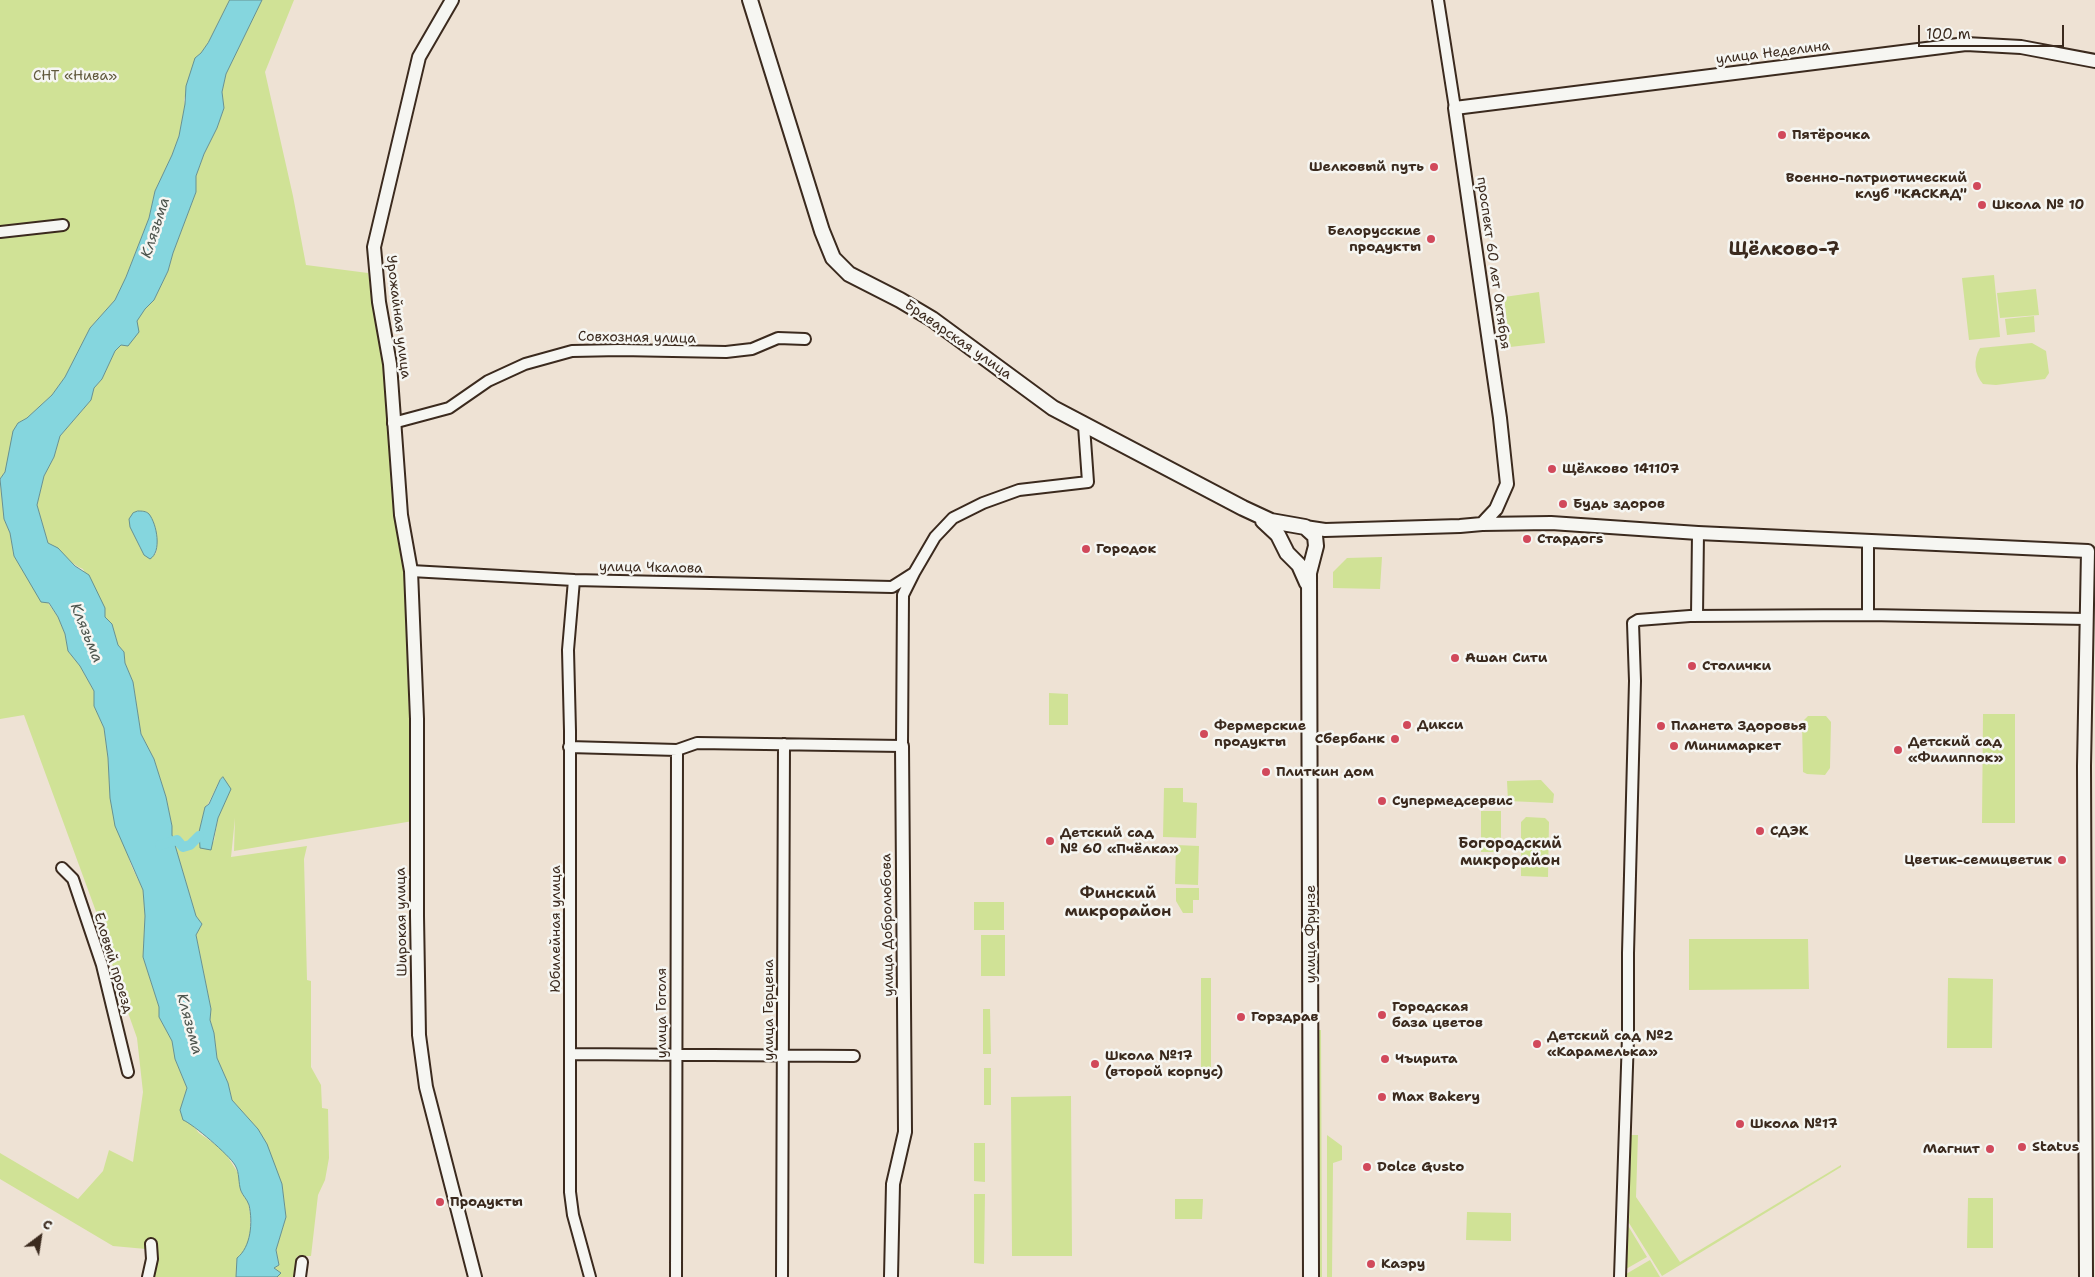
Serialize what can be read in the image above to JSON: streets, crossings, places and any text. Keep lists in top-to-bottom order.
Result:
{
  "streets": {
    "main road": ["Браварская улица", "улица Фрунзе"],
    "street": [
      "улица Неделина",
      "проспект 60 лет Октября",
      "Урожайная улица",
      "Совхозная улица",
      "улица Чкалова",
      "Широкая улица",
      "улица Добролюбова",
      "Юбилейная улица",
      "Еловый проезд",
      "улица Герцена",
      "улица Гоголя"
    ]
  },
  "crossings": [
    ["улица Неделина", "проспект 60 лет Октября"],
    ["Урожайная улица", "Совхозная улица"],
    ["Урожайная улица", "улица Чкалова"],
    ["Урожайная улица", "Широкая улица"],
    ["Браварская улица", "улица Добролюбова"],
    ["улица Чкалова", "Широкая улица"],
    ["улица Чкалова", "улица Добролюбова"],
    ["улица Чкалова", "Юбилейная улица"]
  ],
  "districts": ["Щёлково-7", "Богородский микрорайон", "Финский микрорайон"],
  "water": ["Клязьма"],
  "parks": ["СНТ «Нива»"],
  "places": [
    "Пятёрочка",
    "Шелковый путь",
    "Военно-патриотический клуб \"КАСКАД\"",
    "Школа № 10",
    "Белорусские продукты",
    "Щёлково 141107",
    "Будь здоров",
    "Стардогs",
    "Городок",
    "Ашан Сити",
    "Столички",
    "Дикси",
    "Планета Здоровья",
    "Фермерские продукты",
    "Сбербанк",
    "Минимаркет",
    "Детский сад «Филиппок»",
    "Плиткин дом",
    "Супермедсервис",
    "СДЭК",
    "Детский сад № 60 «Пчёлка»",
    "Цветик-семицветик",
    "Городская база цветов",
    "Горздрав",
    "Детский сад №2 «Карамелька»",
    "Чъирита",
    "Школа №17 (второй корпус)",
    "Max Bakery",
    "Школа №17",
    "Status",
    "Магнит",
    "Dolce Gusto",
    "Продукты",
    "Каэру"
  ],
  "scale_bar": "100 m",
  "north": "top right"
}
